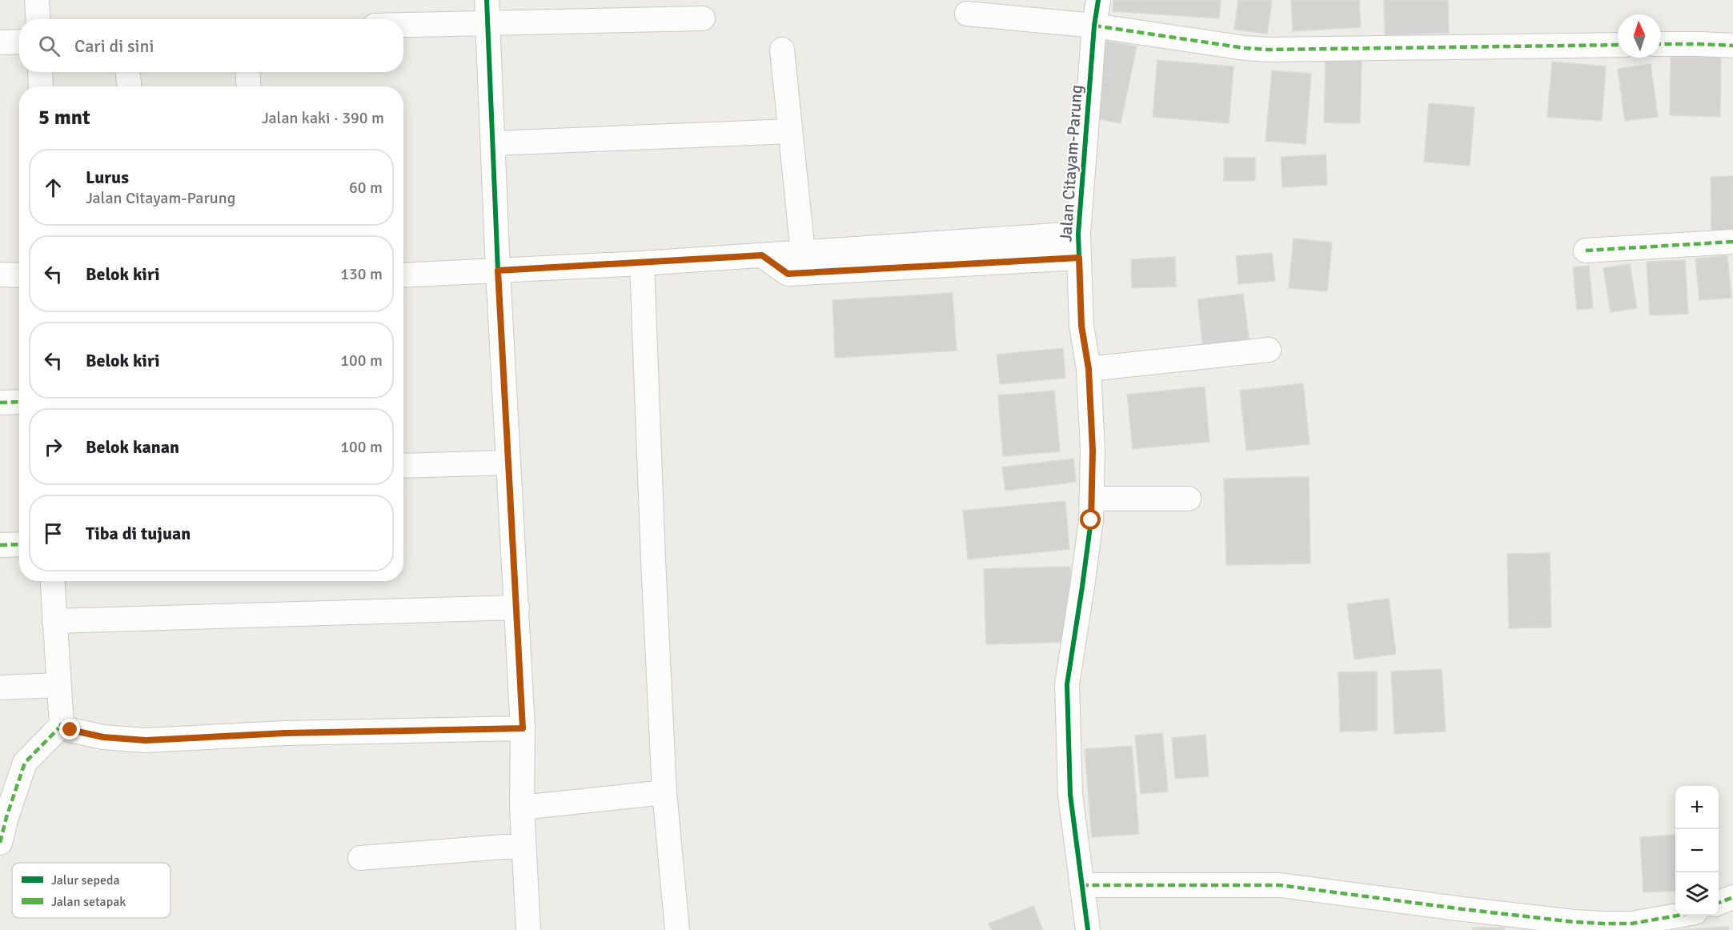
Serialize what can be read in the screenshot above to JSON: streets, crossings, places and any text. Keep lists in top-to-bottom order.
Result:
{
  "streets": {
    "street": ["Jalan Citayam-Parung"]
  },
  "legend": ["Jalur sepeda", "Jalan setapak"],
  "north": "top",
  "page": {
    "search": "Cari di sini",
    "heading": ["5 mnt", "Jalan kaki · 390 m"],
    "list": [
      ["Lurus", "Jalan Citayam-Parung", "60 m"],
      ["Belok kiri", "130 m"],
      ["Belok kiri", "100 m"],
      ["Belok kanan", "100 m"],
      "Tiba di tujuan"
    ],
    "map_buttons": ["+", "−"]
  }
}
